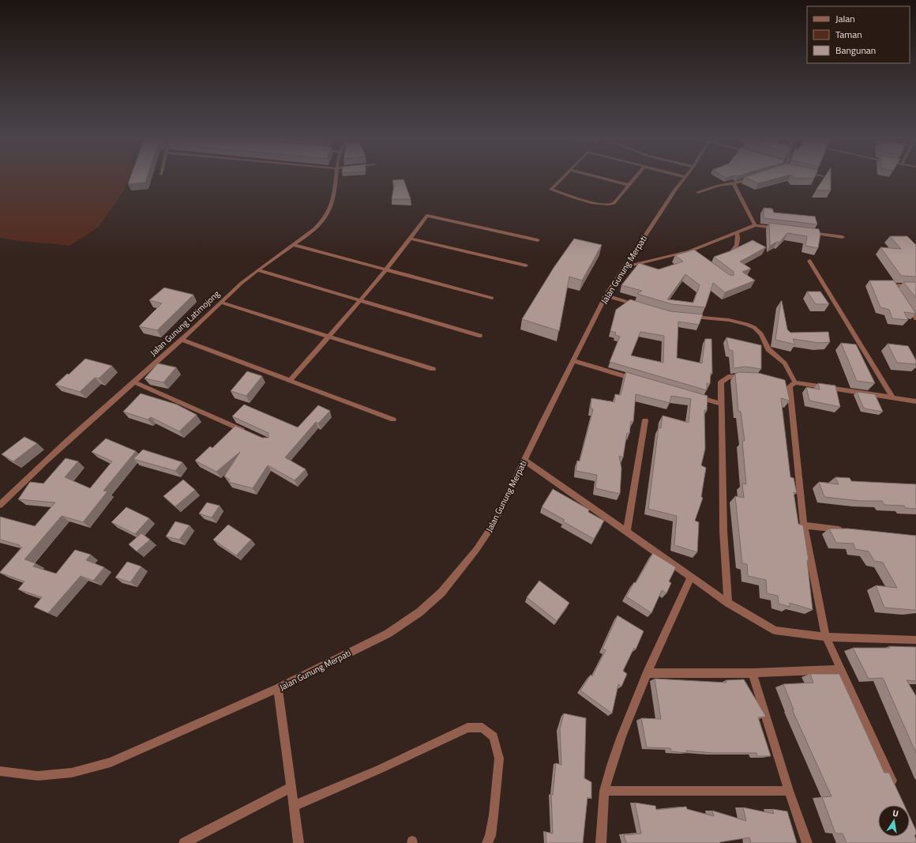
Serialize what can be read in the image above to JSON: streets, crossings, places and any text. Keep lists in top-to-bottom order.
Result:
{
  "streets": {
    "street": ["Jalan Gunung Merpati", "Jalan Gunung Latimojong"]
  },
  "legend": ["Jalan", "Taman", "Bangunan"],
  "north": "top"
}
